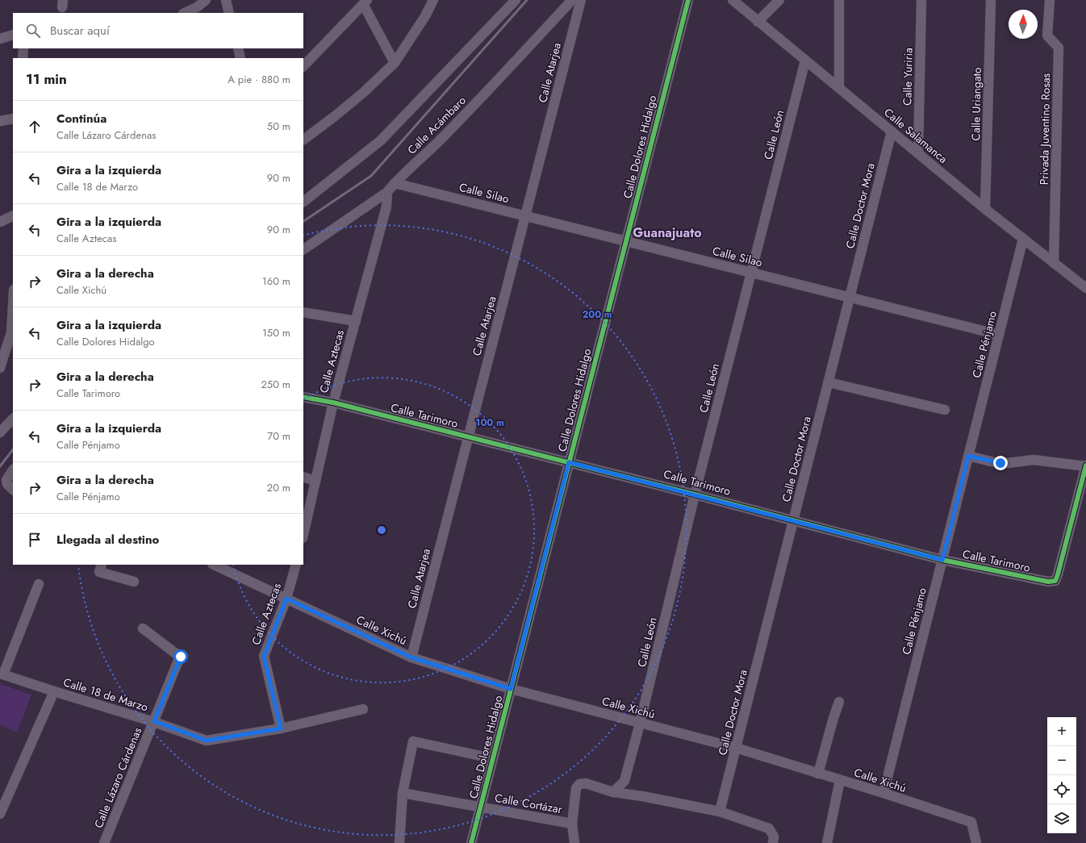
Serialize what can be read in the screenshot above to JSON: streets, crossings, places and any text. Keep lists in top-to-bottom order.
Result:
{
  "streets": {
    "street": [
      "Calle Atarjea",
      "Calle Yuriria",
      "Calle Uriangato",
      "Calle Acámbaro",
      "Privada Juventino Rosas",
      "Calle León",
      "Calle Salamanca",
      "Calle Dolores Hidalgo",
      "Calle Silao",
      "Calle Doctor Mora",
      "Calle Pénjamo",
      "Calle Aztecas",
      "Calle Tarimoro",
      "Calle Xichú",
      "Calle 18 de Marzo",
      "Calle Lázaro Cárdenas",
      "Calle Cortázar"
    ]
  },
  "crossings": [
    ["Calle Atarjea", "Calle Silao"],
    ["Calle Atarjea", "Calle Tarimoro"],
    ["Calle Atarjea", "Calle Xichú"],
    ["Calle Yuriria", "Calle Salamanca"],
    ["Calle Uriangato", "Calle Salamanca"],
    ["Calle Acámbaro", "Calle Silao"],
    ["Calle Acámbaro", "Calle Aztecas"],
    ["Privada Juventino Rosas", "Calle Salamanca"],
    ["Calle León", "Calle Salamanca"],
    ["Calle León", "Calle Silao"],
    ["Calle León", "Calle Tarimoro"],
    ["Calle León", "Calle Xichú"],
    ["Calle Salamanca", "Calle Doctor Mora"],
    ["Calle Salamanca", "Calle Pénjamo"],
    ["Calle Dolores Hidalgo", "Calle Silao"],
    ["Calle Dolores Hidalgo", "Calle Tarimoro"],
    ["Calle Dolores Hidalgo", "Calle Xichú"],
    ["Calle Dolores Hidalgo", "Calle Cortázar"],
    ["Calle Silao", "Calle Doctor Mora"],
    ["Calle Silao", "Calle Pénjamo"],
    ["Calle Doctor Mora", "Calle Tarimoro"],
    ["Calle Doctor Mora", "Calle Xichú"],
    ["Calle Pénjamo", "Calle Tarimoro"],
    ["Calle Pénjamo", "Calle Xichú"],
    ["Calle Aztecas", "Calle Tarimoro"],
    ["Calle Aztecas", "Calle Xichú"],
    ["Calle Aztecas", "Calle 18 de Marzo"],
    ["Calle 18 de Marzo", "Calle Lázaro Cárdenas"]
  ],
  "districts": ["Guanajuato"],
  "north": "top",
  "page": {
    "search": "Buscar aquí",
    "heading": ["11 min", "A pie · 880 m"],
    "list": [
      ["Continúa", "Calle Lázaro Cárdenas", "50 m"],
      ["Gira a la izquierda", "Calle 18 de Marzo", "90 m"],
      ["Gira a la izquierda", "Calle Aztecas", "90 m"],
      ["Gira a la derecha", "Calle Xichú", "160 m"],
      ["Gira a la izquierda", "Calle Dolores Hidalgo", "150 m"],
      ["Gira a la derecha", "Calle Tarimoro", "250 m"],
      ["Gira a la izquierda", "Calle Pénjamo", "70 m"],
      ["Gira a la derecha", "Calle Pénjamo", "20 m"],
      "Llegada al destino"
    ],
    "map_buttons": ["+", "−"]
  },
  "rings": ["200 m", "100 m"]
}
